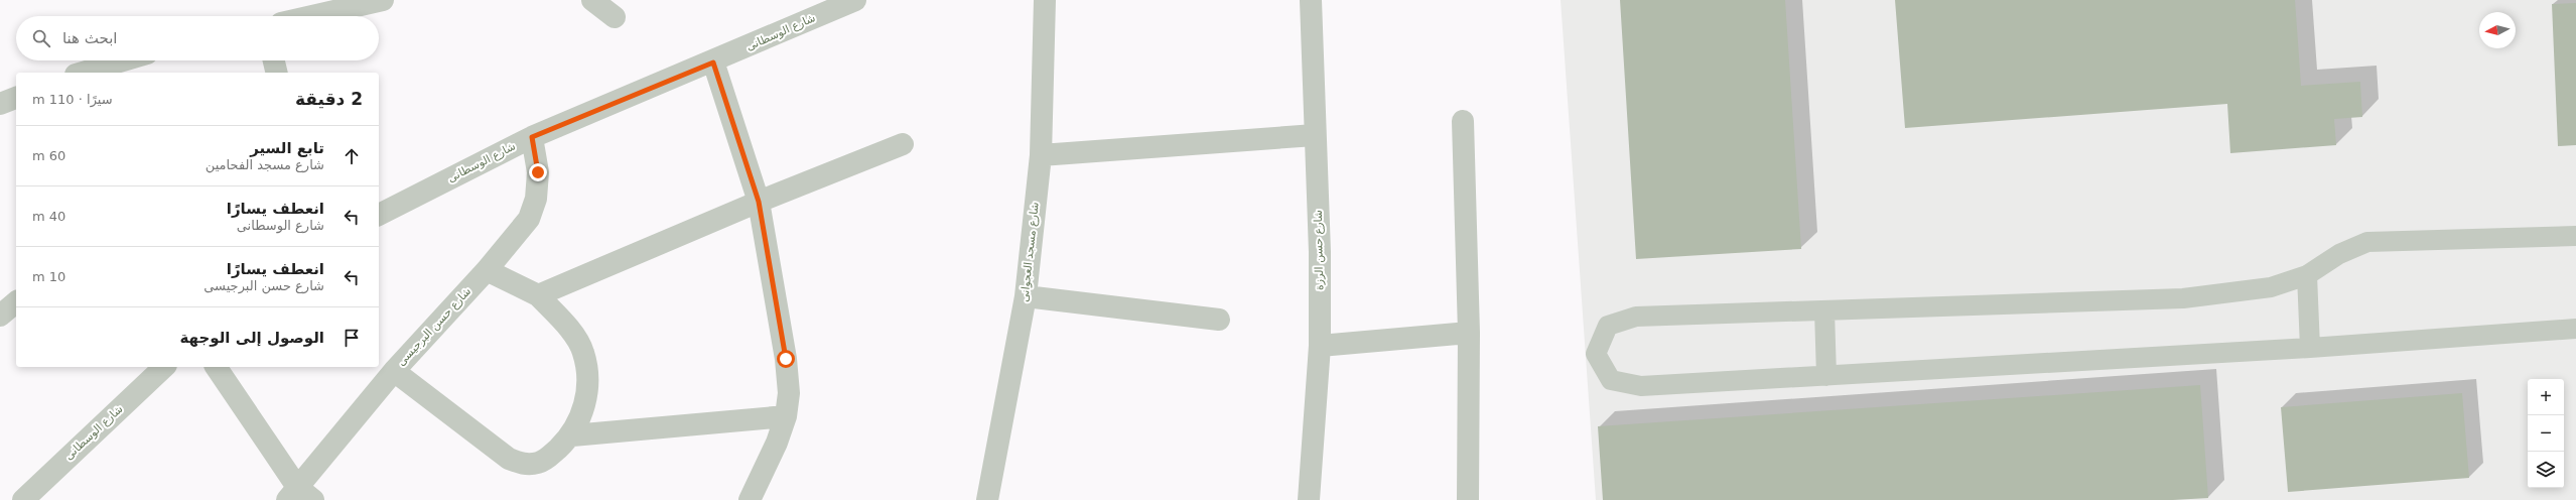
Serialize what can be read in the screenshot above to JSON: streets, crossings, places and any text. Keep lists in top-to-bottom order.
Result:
{
  "streets": {
    "street": [
      "شارع الوسطانى",
      "شارع حسن الرزة",
      "شارع مسجد العجوانى",
      "شارع حسن البرجيسى"
    ]
  },
  "crossings": [
    ["شارع الوسطانى", "شارع حسن البرجيسى"]
  ],
  "north": "left",
  "page": {
    "search": "ابحث هنا",
    "heading": ["2 دقيقة", "سيرًا · 110 m"],
    "list": [
      ["تابع السير", "شارع مسجد الفحامين", "60 m"],
      ["انعطف يسارًا", "شارع الوسطانى", "40 m"],
      ["انعطف يسارًا", "شارع حسن البرجيسى", "10 m"],
      "الوصول إلى الوجهة"
    ],
    "map_buttons": ["+", "−"]
  }
}
